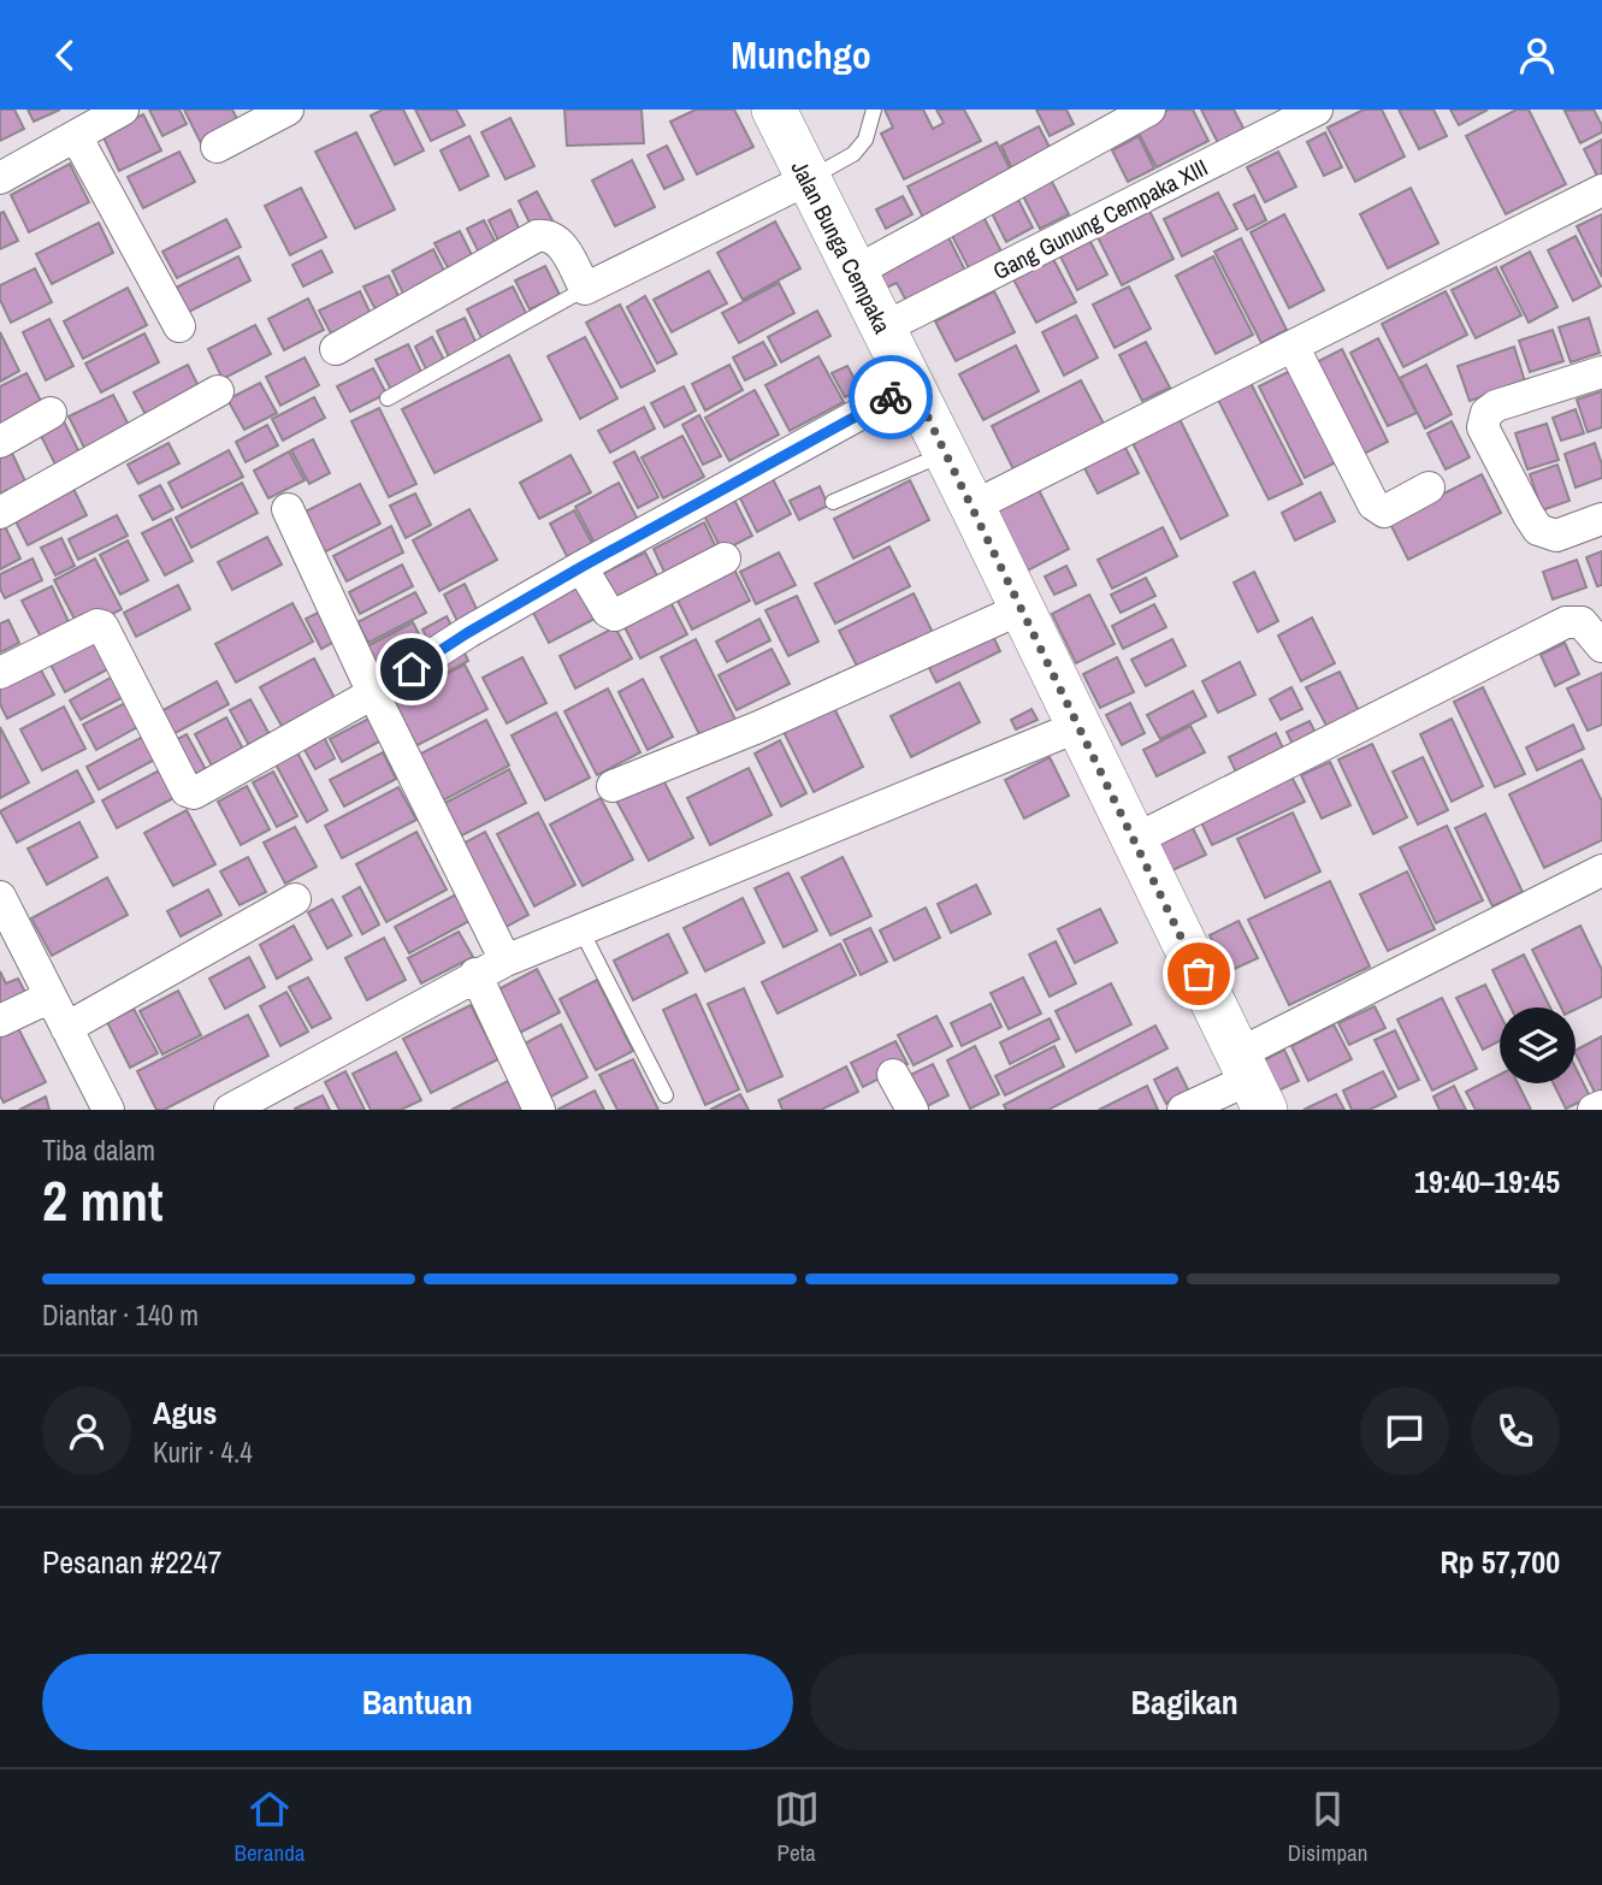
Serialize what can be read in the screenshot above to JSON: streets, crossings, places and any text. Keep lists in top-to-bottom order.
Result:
{
  "streets": {
    "street": ["Gang Gunung Cempaka XIII", "Jalan Bunga Cempaka"]
  },
  "crossings": [
    ["Gang Gunung Cempaka XIII", "Jalan Bunga Cempaka"]
  ],
  "page": {
    "header": "Munchgo",
    "heading": ["2 mnt", "Tiba dalam", "19:40–19:45"],
    "panel": [
      "Agus",
      "Kurir · 4.4",
      "Pesanan #2247",
      "Rp 57,700"
    ],
    "bar": "Diantar · 140 m",
    "buttons": ["Bantuan", "Bagikan"],
    "tabs": ["Beranda", "Peta", "Disimpan"]
  }
}
